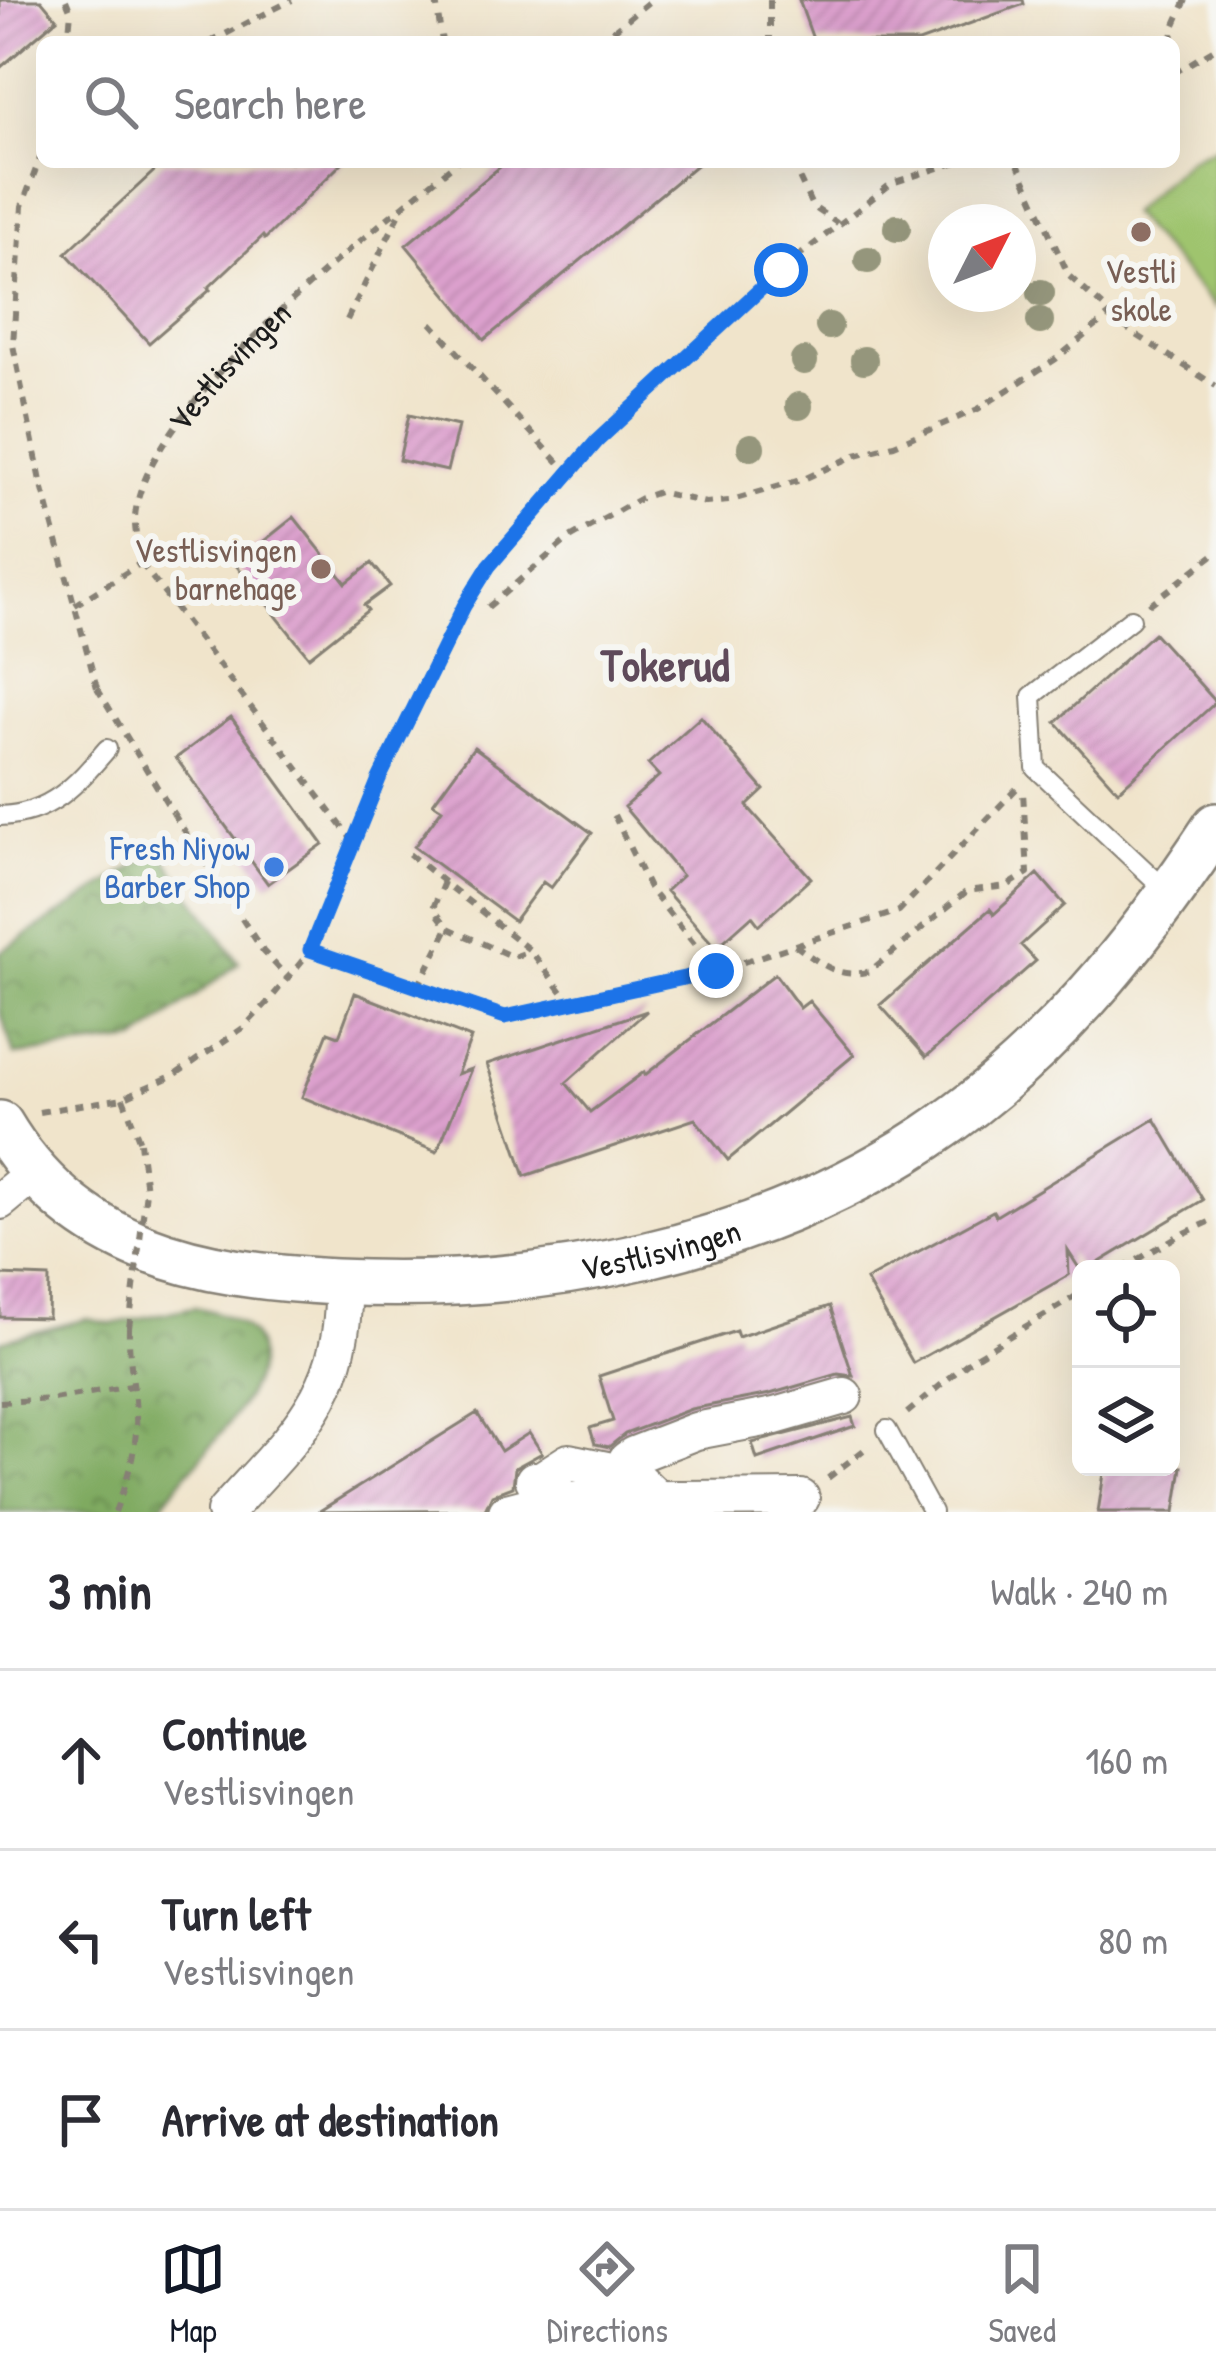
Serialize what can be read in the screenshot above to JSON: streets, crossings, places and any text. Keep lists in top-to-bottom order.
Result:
{
  "streets": {
    "street": ["Vestlisvingen"]
  },
  "districts": ["Tokerud"],
  "places": ["Vestli skole", "Vestlisvingen barnehage", "Fresh Niyow Barber Shop"],
  "north": "top right",
  "page": {
    "search": "Search here",
    "heading": ["3 min", "Walk · 240 m"],
    "list": [
      ["Continue", "Vestlisvingen", "160 m"],
      ["Turn left", "Vestlisvingen", "80 m"],
      "Arrive at destination"
    ],
    "nav": ["Map", "Directions", "Saved"]
  }
}
